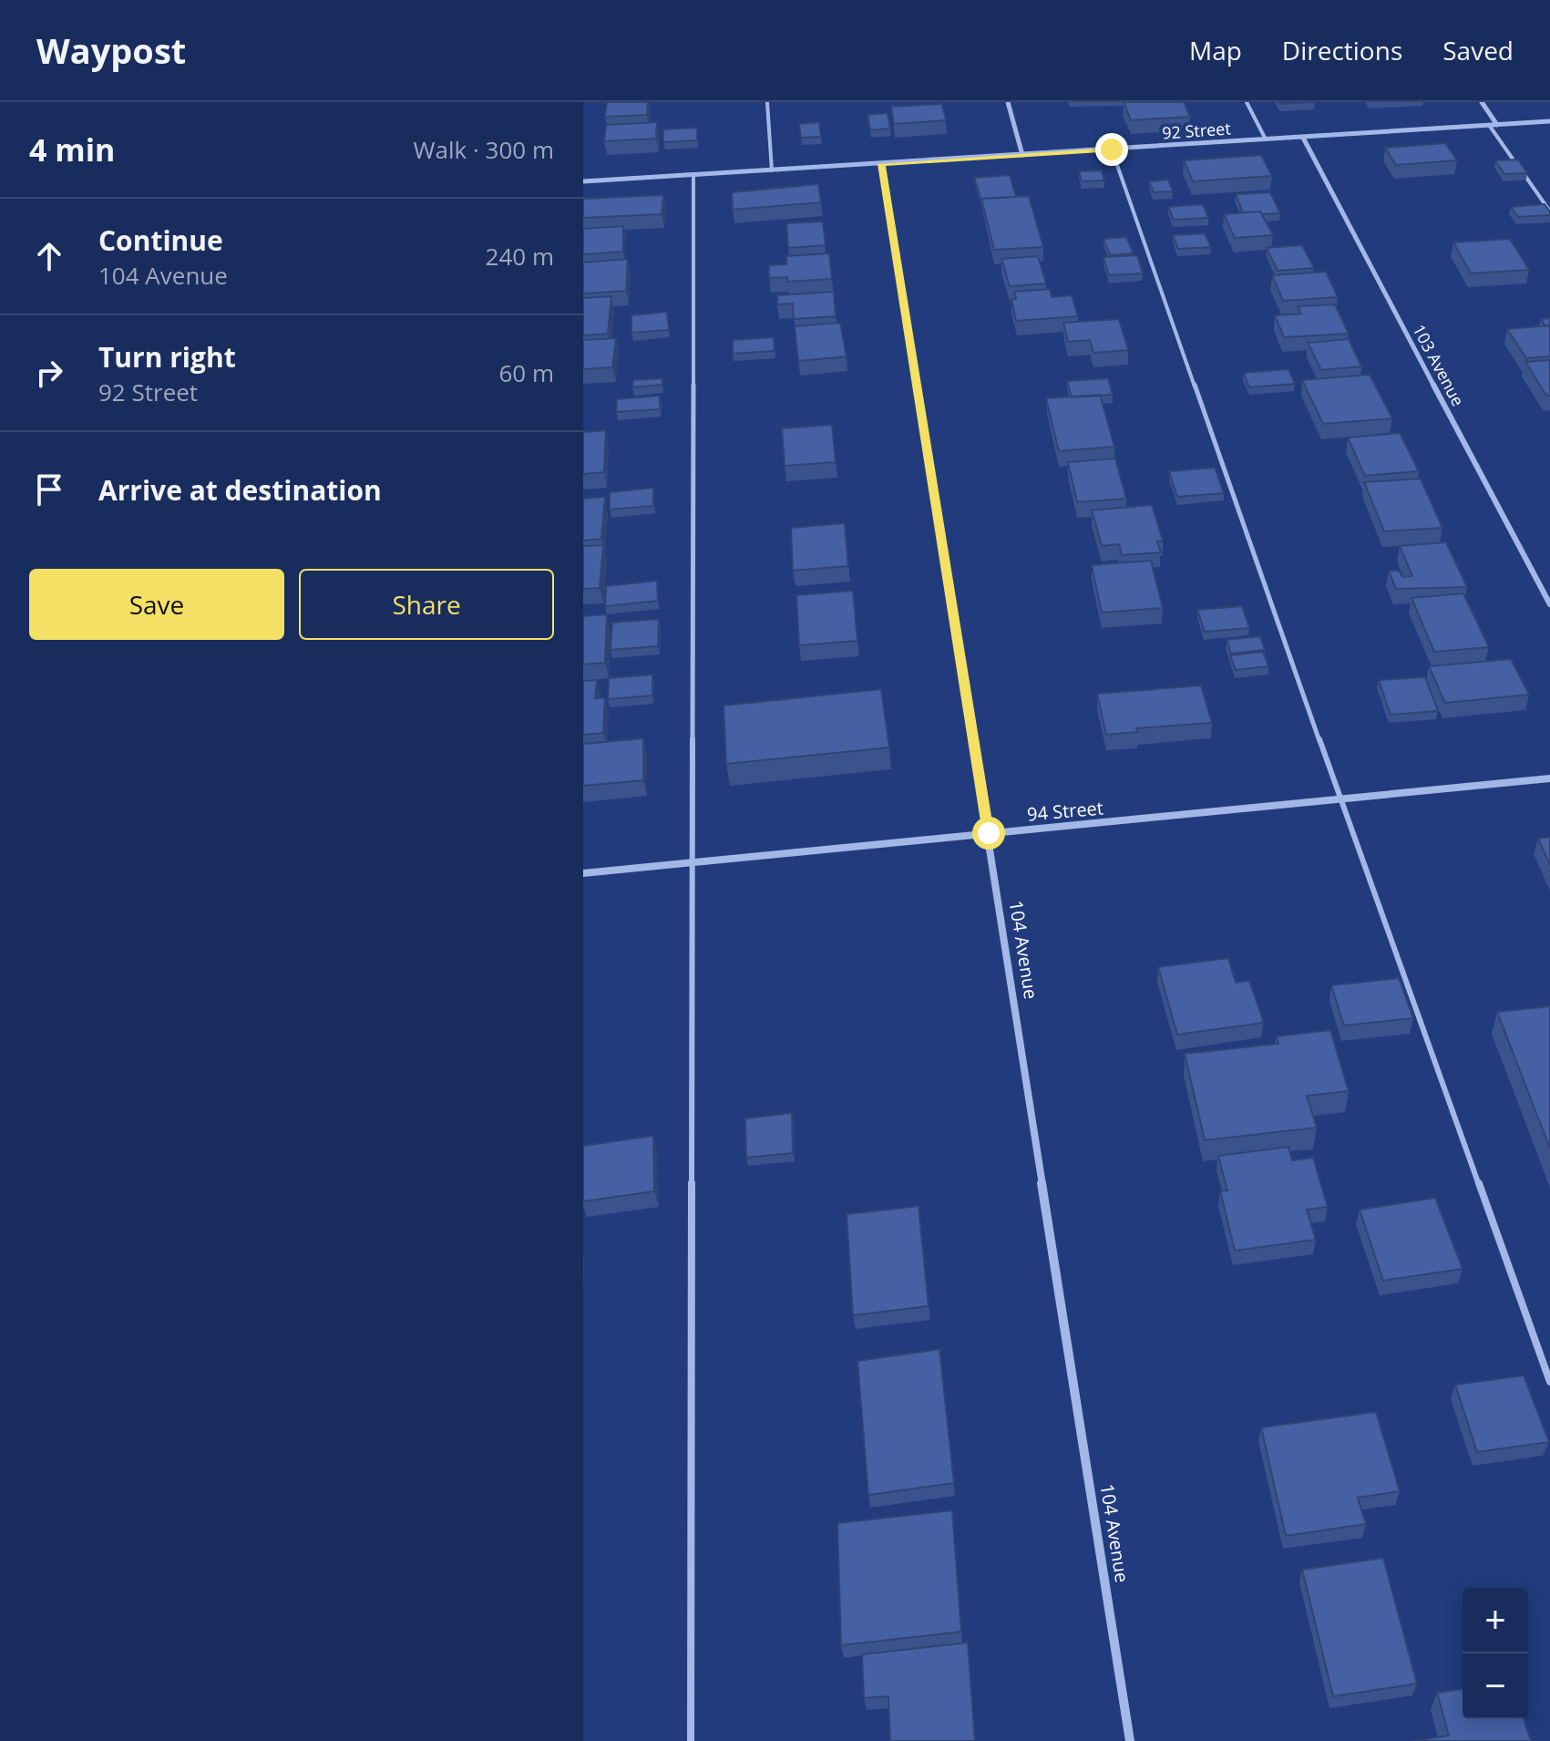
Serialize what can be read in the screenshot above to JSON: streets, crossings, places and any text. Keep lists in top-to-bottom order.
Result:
{
  "streets": {
    "street": [
      "92 Street",
      "103 Avenue",
      "94 Street",
      "104 Avenue"
    ]
  },
  "crossings": [
    ["92 Street", "103 Avenue"],
    ["92 Street", "104 Avenue"],
    ["94 Street", "104 Avenue"]
  ],
  "page": {
    "header": "Waypost",
    "nav": ["Map", "Directions", "Saved"],
    "heading": ["4 min", "Walk · 300 m"],
    "list": [
      ["Continue", "104 Avenue", "240 m"],
      ["Turn right", "92 Street", "60 m"],
      "Arrive at destination"
    ],
    "buttons": ["Save", "Share"],
    "map_buttons": ["+", "−"]
  }
}
